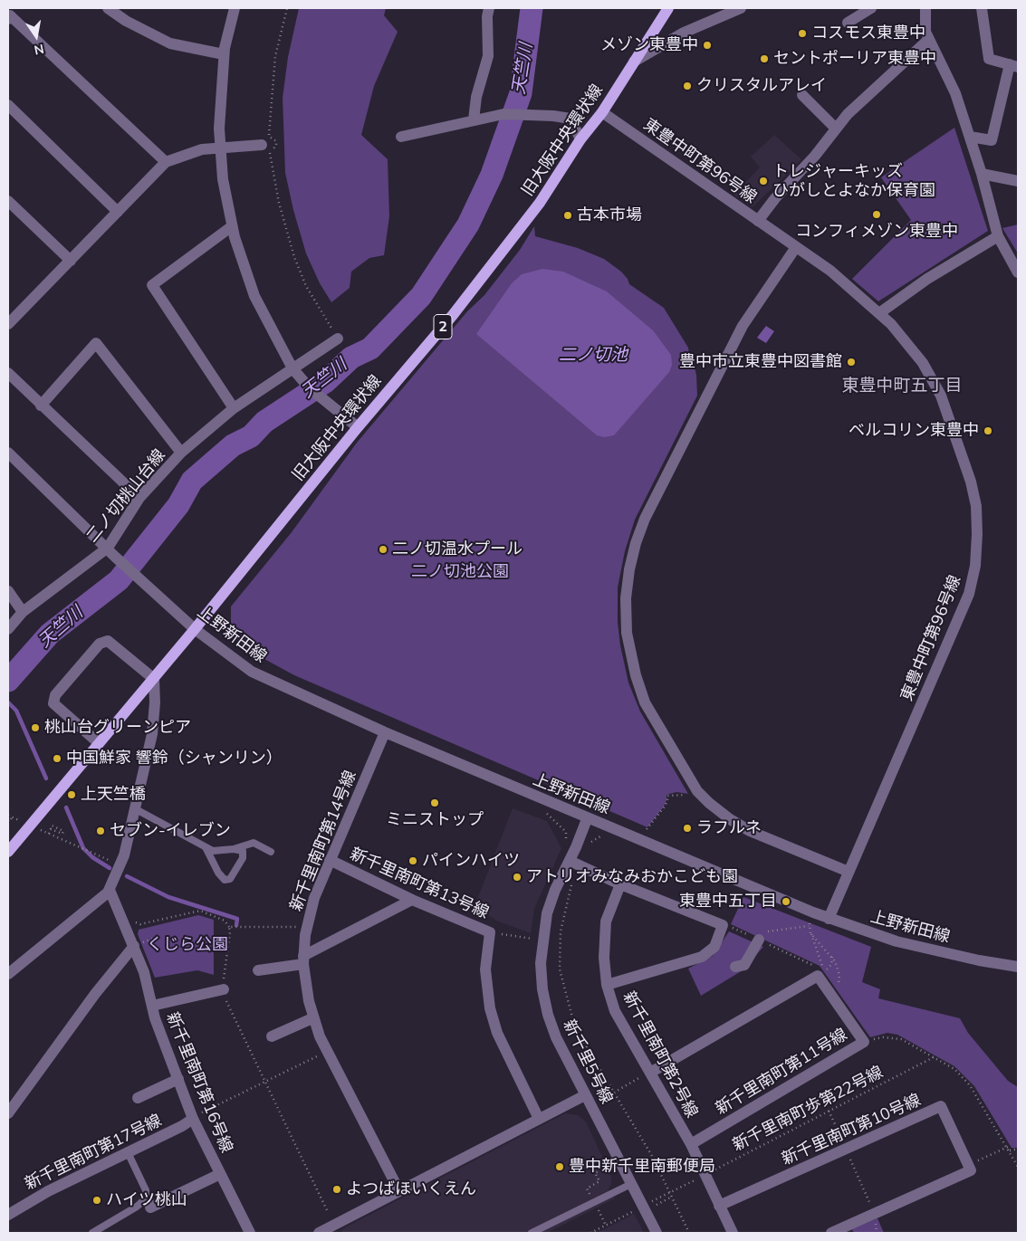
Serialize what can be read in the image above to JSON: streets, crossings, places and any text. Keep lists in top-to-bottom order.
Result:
{
  "streets": {
    "main road": ["旧大阪中央環状線", "2"],
    "street": [
      "東豊中町第96号線",
      "二ノ切桃山台線",
      "上野新田線",
      "新千里南町第14号線",
      "新千里南町第13号線",
      "新千里南町第2号線",
      "新千里5号線",
      "新千里南町第11号線",
      "新千里南町第16号線",
      "新千里南町第10号線",
      "新千里南町第17号線"
    ],
    "path": ["新千里南町歩第22号線"]
  },
  "crossings": [
    ["旧大阪中央環状線", "東豊中町第96号線"],
    ["旧大阪中央環状線", "上野新田線"],
    ["東豊中町第96号線", "上野新田線"],
    ["二ノ切桃山台線", "上野新田線"],
    ["上野新田線", "新千里南町第14号線"],
    ["上野新田線", "新千里5号線"],
    ["新千里南町第14号線", "新千里南町第13号線"],
    ["新千里南町第2号線", "新千里南町第11号線"],
    ["新千里南町第2号線", "新千里南町歩第22号線"],
    ["新千里南町第2号線", "新千里南町第10号線"],
    ["新千里南町第16号線", "新千里南町第17号線"]
  ],
  "districts": ["東豊中町五丁目"],
  "water": ["天竺川", "二ノ切池"],
  "parks": ["二ノ切池公園", "くじら公園"],
  "places": [
    "コスモス東豊中",
    "メゾン東豊中",
    "セントポーリア東豊中",
    "クリスタルアレイ",
    "トレジャーキッズ ひがしとよなか保育園",
    "コンフィメゾン東豊中",
    "古本市場",
    "豊中市立東豊中図書館",
    "ベルコリン東豊中",
    "二ノ切温水プール",
    "桃山台グリーンピア",
    "中国鮮家 響鈴（シャンリン）",
    "上天竺橋",
    "ミニストップ",
    "ラフルネ",
    "セブン-イレブン",
    "パインハイツ",
    "アトリオみなみおかこども園",
    "東豊中五丁目",
    "豊中新千里南郵便局",
    "よつばほいくえん",
    "ハイツ桃山"
  ],
  "north": "bottom"
}
